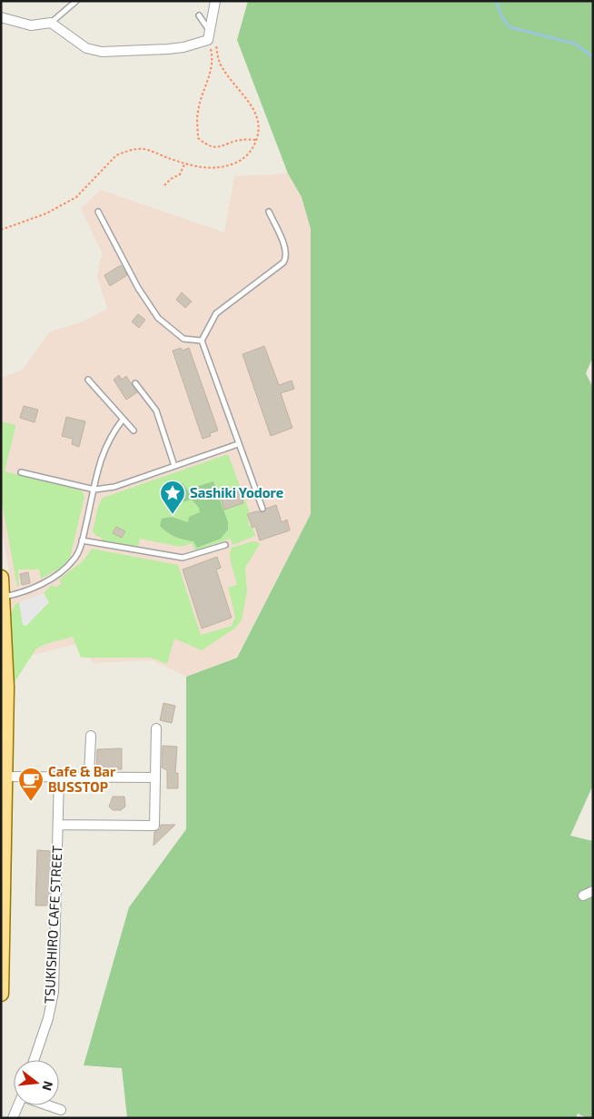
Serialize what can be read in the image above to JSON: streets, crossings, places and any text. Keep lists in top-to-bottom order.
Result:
{
  "streets": {
    "street": ["TSUKISHIRO CAFE STREET"]
  },
  "places": {
    "place": ["Sashiki Yodore"],
    "cafe": ["Cafe & Bar BUSSTOP"]
  },
  "north": "right"
}
